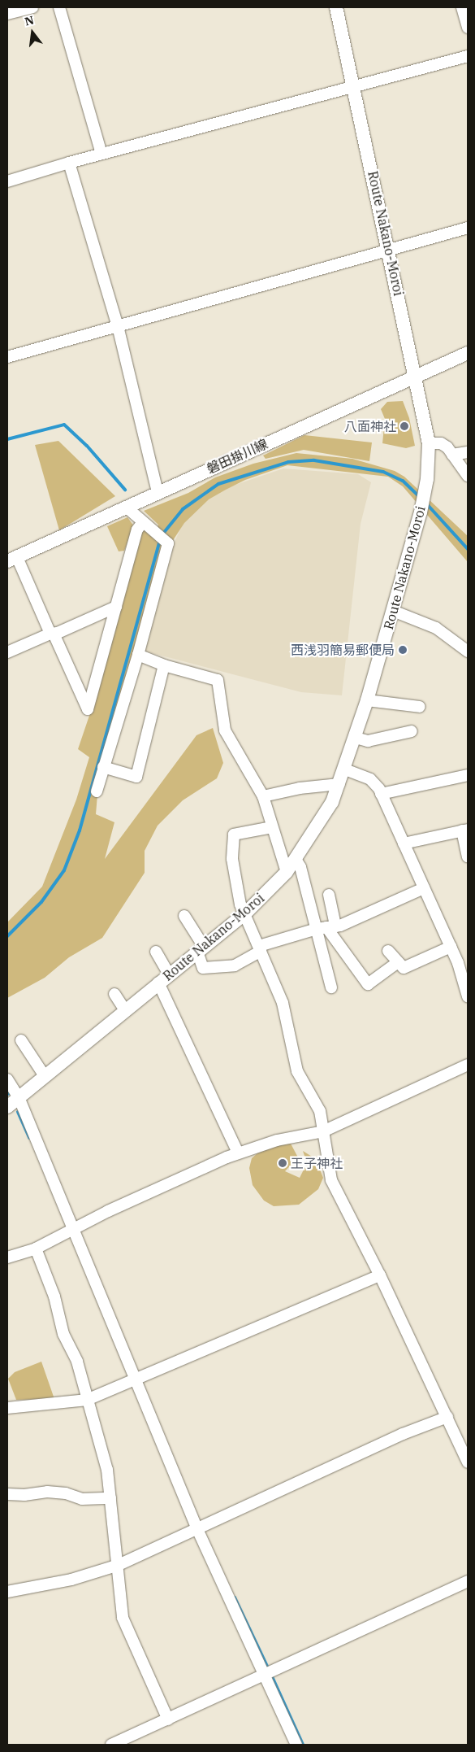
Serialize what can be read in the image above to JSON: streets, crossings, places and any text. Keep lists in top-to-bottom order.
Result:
{
  "streets": {
    "main road": ["Route Nakano-Moroi", "磐田掛川線"]
  },
  "crossings": [
    ["Route Nakano-Moroi", "磐田掛川線"]
  ],
  "places": ["八面神社", "西浅羽簡易郵便局", "王子神社"],
  "north": "top"
}
